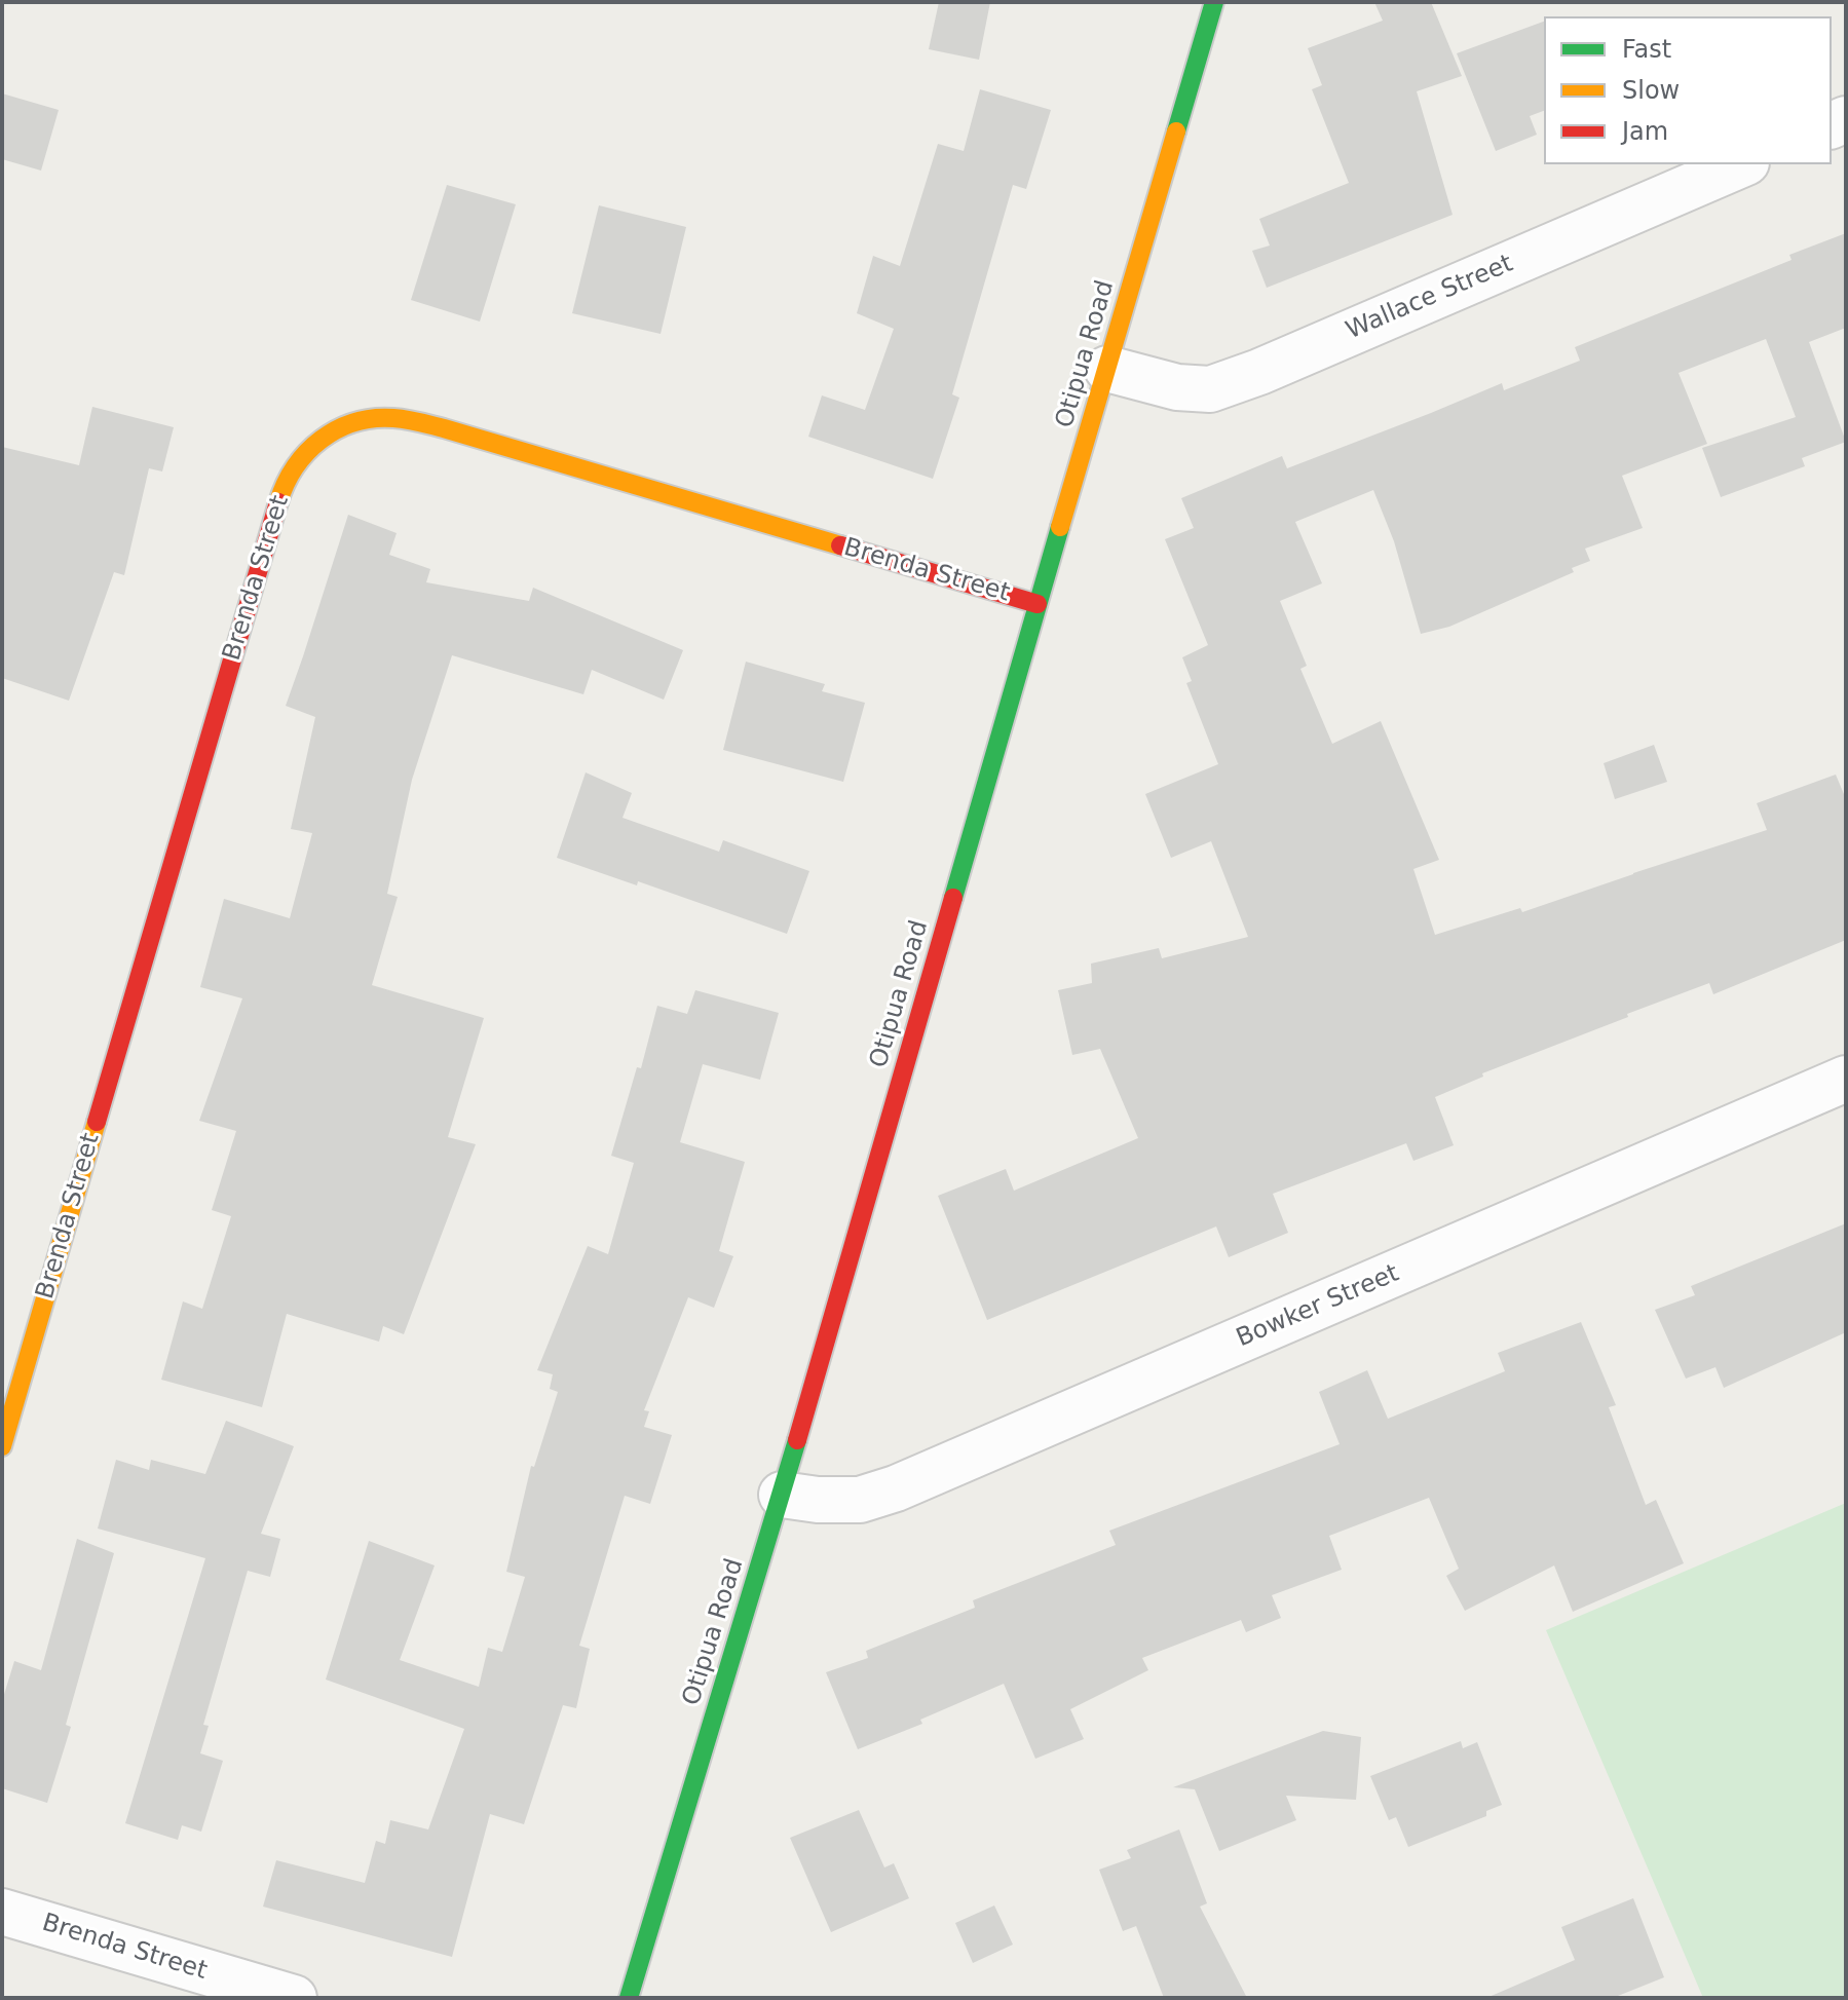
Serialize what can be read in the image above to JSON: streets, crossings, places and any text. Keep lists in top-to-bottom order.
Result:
{
  "streets": {
    "street": [
      "Wallace Street",
      "Otipua Road",
      "Brenda Street",
      "Bowker Street"
    ]
  },
  "crossings": [
    ["Wallace Street", "Otipua Road"],
    ["Otipua Road", "Brenda Street"],
    ["Otipua Road", "Bowker Street"]
  ],
  "legend": ["Fast", "Slow", "Jam"]
}
